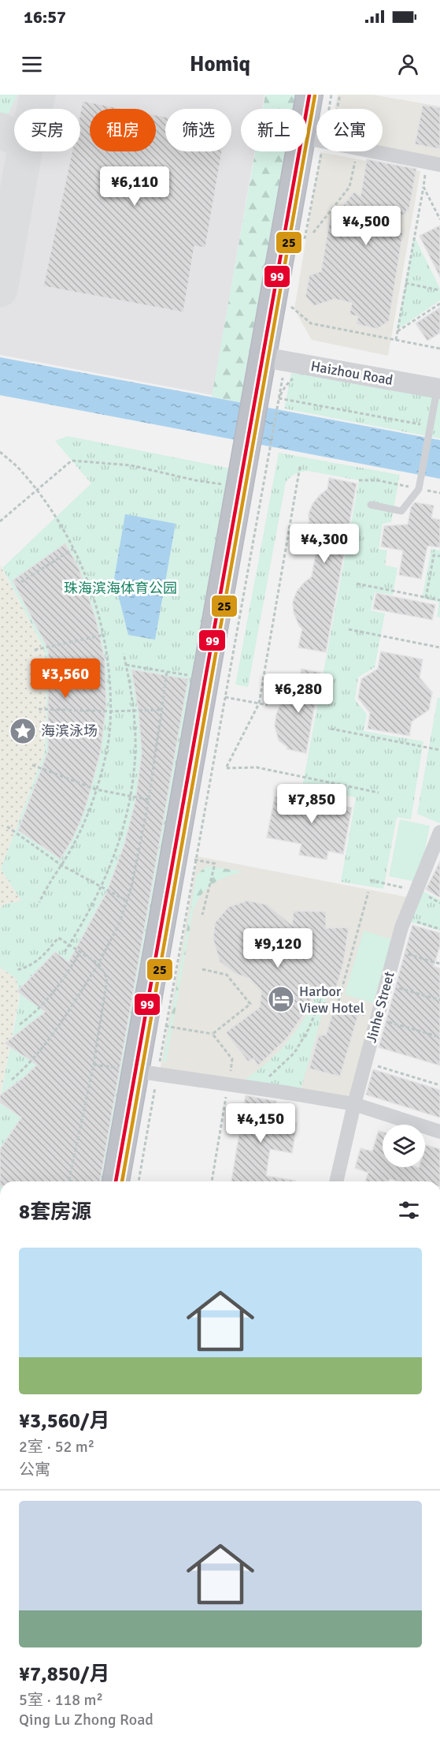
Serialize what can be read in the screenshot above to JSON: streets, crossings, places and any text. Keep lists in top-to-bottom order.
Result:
{
  "streets": {
    "street": ["Haizhou Road", "Jinhe Street"]
  },
  "parks": ["珠海滨海体育公园"],
  "places": {
    "place": ["海滨泳场"],
    "hotel": ["Harbor View Hotel"]
  },
  "lines": ["transit line 99", "transit line 25"],
  "page": {
    "status": "16:57",
    "header": "Homiq",
    "chip": [
      "买房",
      "租房",
      "筛选",
      "新上",
      "公寓"
    ],
    "price": [
      "¥6,110",
      "¥4,500",
      "¥4,300",
      "¥3,560",
      "¥6,280",
      "¥7,850",
      "¥9,120",
      "¥4,150"
    ],
    "heading": "8套房源",
    "list": [
      {
        "name": "¥3,560/月",
        "note": "2室 · 52 m² · 公寓"
      },
      {
        "name": "¥7,850/月",
        "note": "5室 · 118 m² · Qing Lu Zhong Road"
      }
    ]
  }
}
